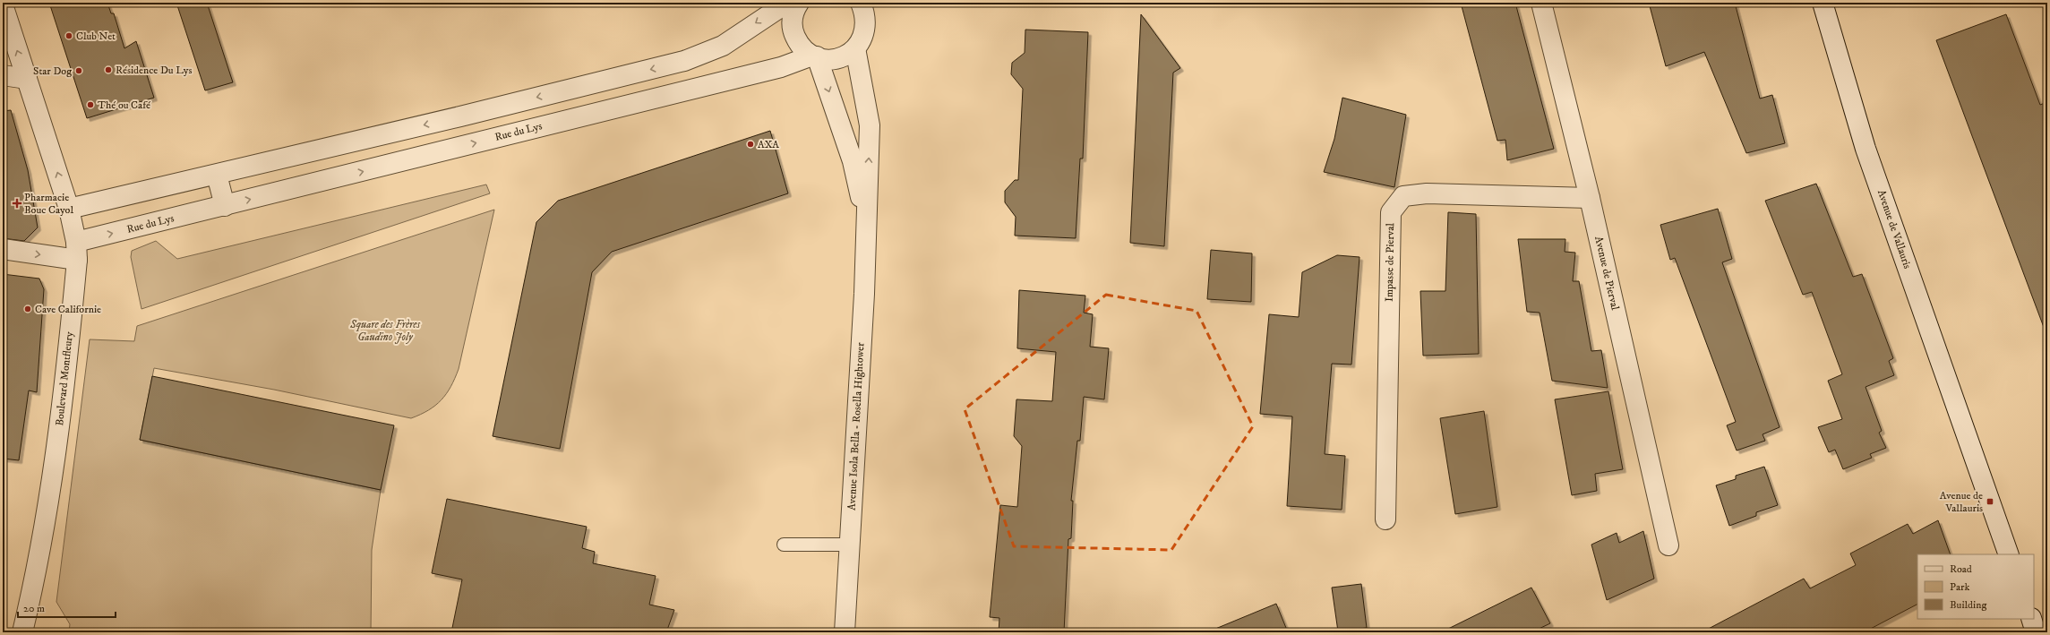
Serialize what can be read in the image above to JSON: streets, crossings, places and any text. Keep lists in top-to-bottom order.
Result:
{
  "streets": {
    "street": [
      "Rue du Lys",
      "Avenue de Vallauris",
      "Impasse de Pierval",
      "Avenue de Pierval",
      "Boulevard Montfleury",
      "Avenue Isola Bella - Rosella Hightower"
    ]
  },
  "crossings": [
    ["Rue du Lys", "Boulevard Montfleury"],
    ["Rue du Lys", "Avenue Isola Bella - Rosella Hightower"],
    ["Impasse de Pierval", "Avenue de Pierval"]
  ],
  "parks": ["Square des Frères Gaudino Joly"],
  "places": {
    "other": [
      "Club Net",
      "Résidence Du Lys",
      "Star Dog",
      "Thé ou Café",
      "AXA",
      "Cave Californie"
    ],
    "health": ["Pharmacie Bouc Cayol"],
    "transit": ["Avenue de Vallauris"]
  },
  "legend": ["Road", "Park", "Building"],
  "scale_bar": "20 m"
}
